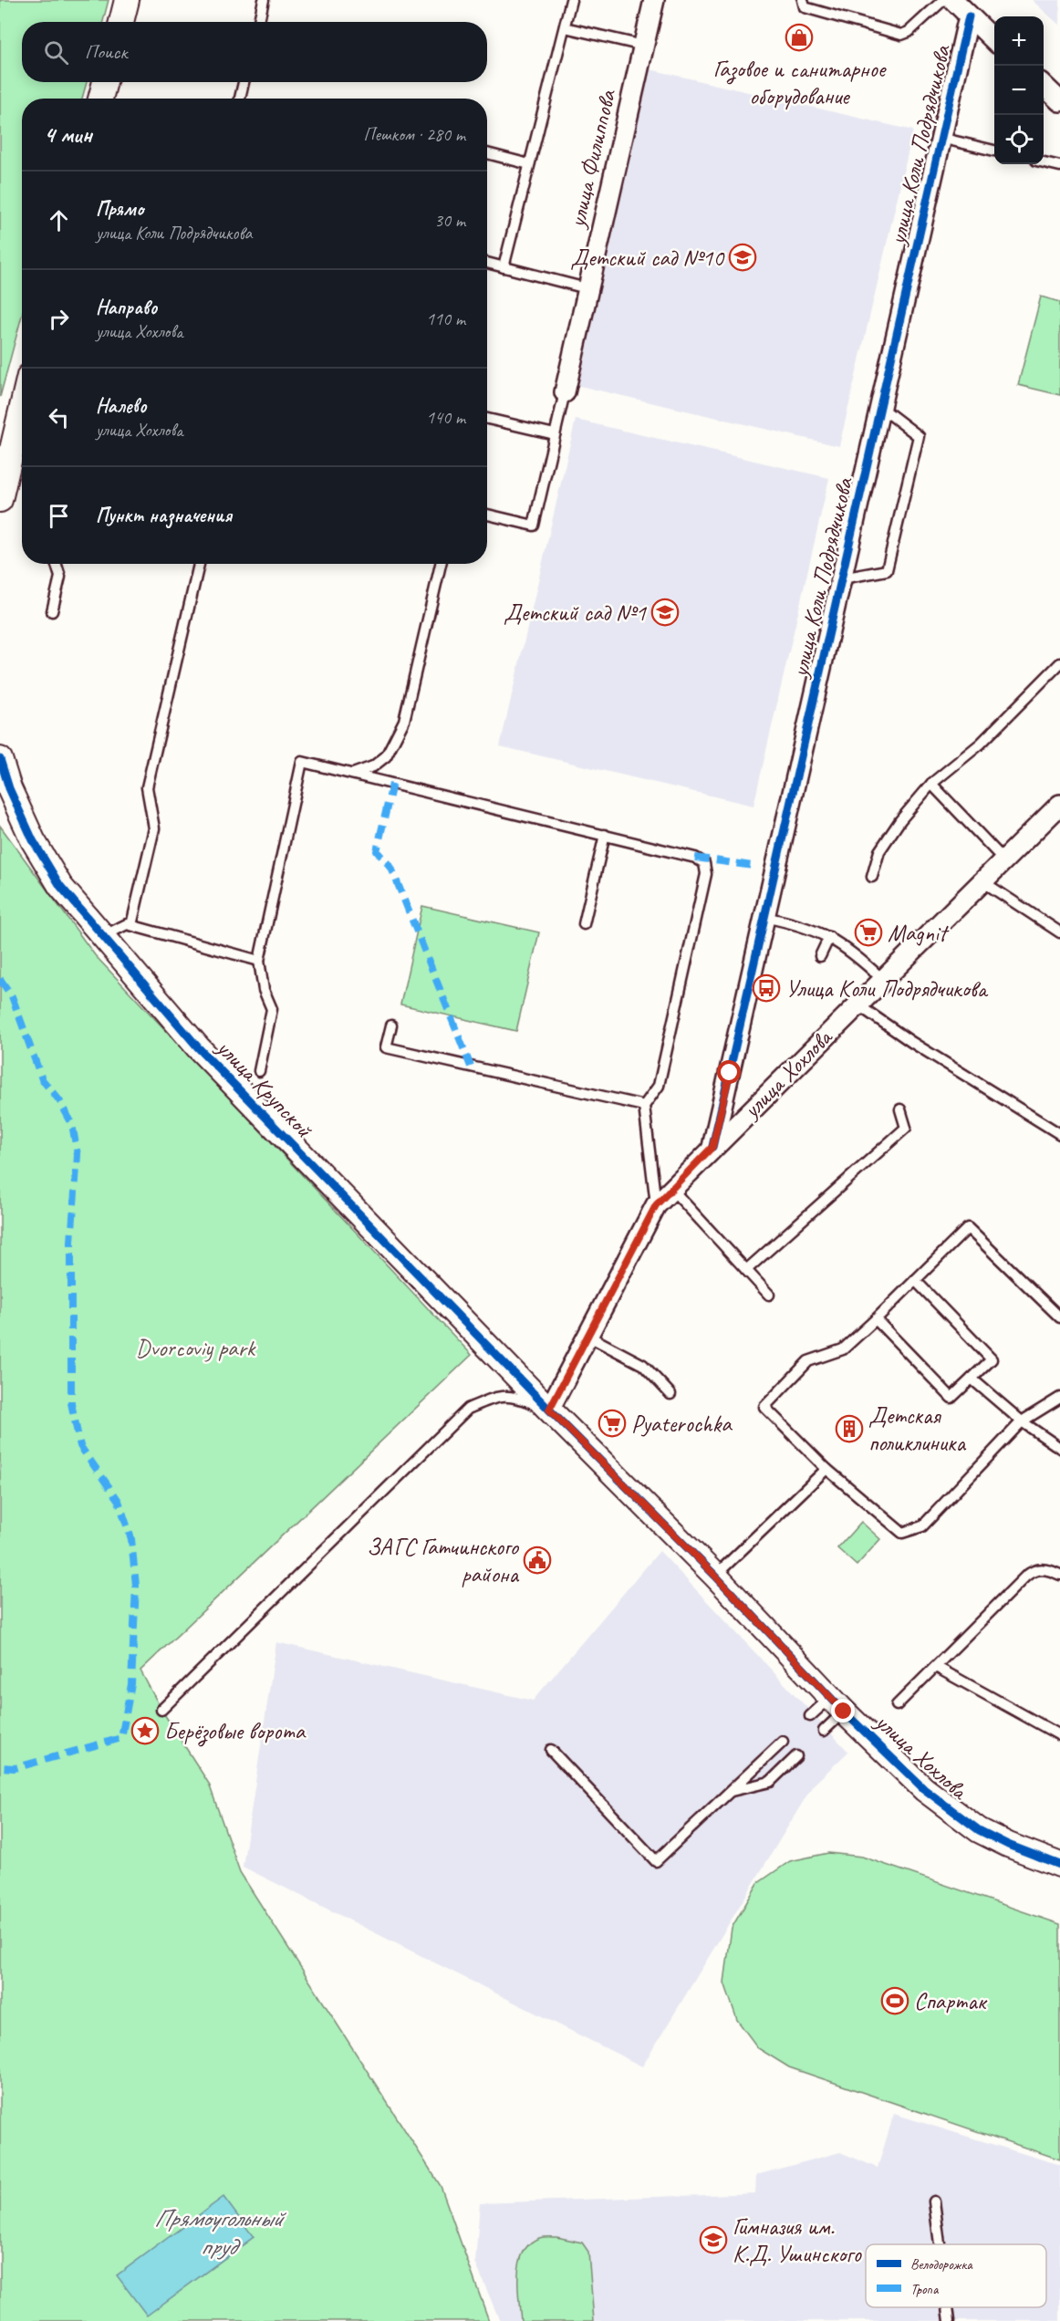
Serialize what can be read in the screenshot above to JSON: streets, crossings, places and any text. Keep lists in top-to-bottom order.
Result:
{
  "streets": {
    "street": [
      "улица Коли Подрядчикова",
      "улица Филиппова",
      "улица Хохлова",
      "улица Крупской"
    ]
  },
  "crossings": [
    ["улица Коли Подрядчикова", "улица Хохлова"],
    ["улица Хохлова", "улица Крупской"]
  ],
  "water": ["Прямоугольный пруд"],
  "parks": ["Dvorcoviy park"],
  "places": {
    "shop": ["Газовое и санитарное оборудование"],
    "school or university": ["Детский сад №10", "Детский сад №1", "Гимназия им. К.Д. Ушинского"],
    "supermarket": ["Magnit", "Pyaterochka"],
    "bus stop": ["Улица Коли Подрядчикова"],
    "building": ["Детская поликлиника"],
    "public building": ["ЗАГС Гатчинского района"],
    "place": ["Берёзовые ворота"],
    "sports": ["Спартак"]
  },
  "legend": ["Велодорожка", "Тропа"],
  "page": {
    "map_buttons": ["+", "−"],
    "search": "Поиск",
    "heading": ["4 мин", "Пешком · 280 m"],
    "list": [
      ["Прямо", "улица Коли Подрядчикова", "30 m"],
      ["Направо", "улица Хохлова", "110 m"],
      ["Налево", "улица Хохлова", "140 m"],
      "Пункт назначения"
    ]
  }
}
